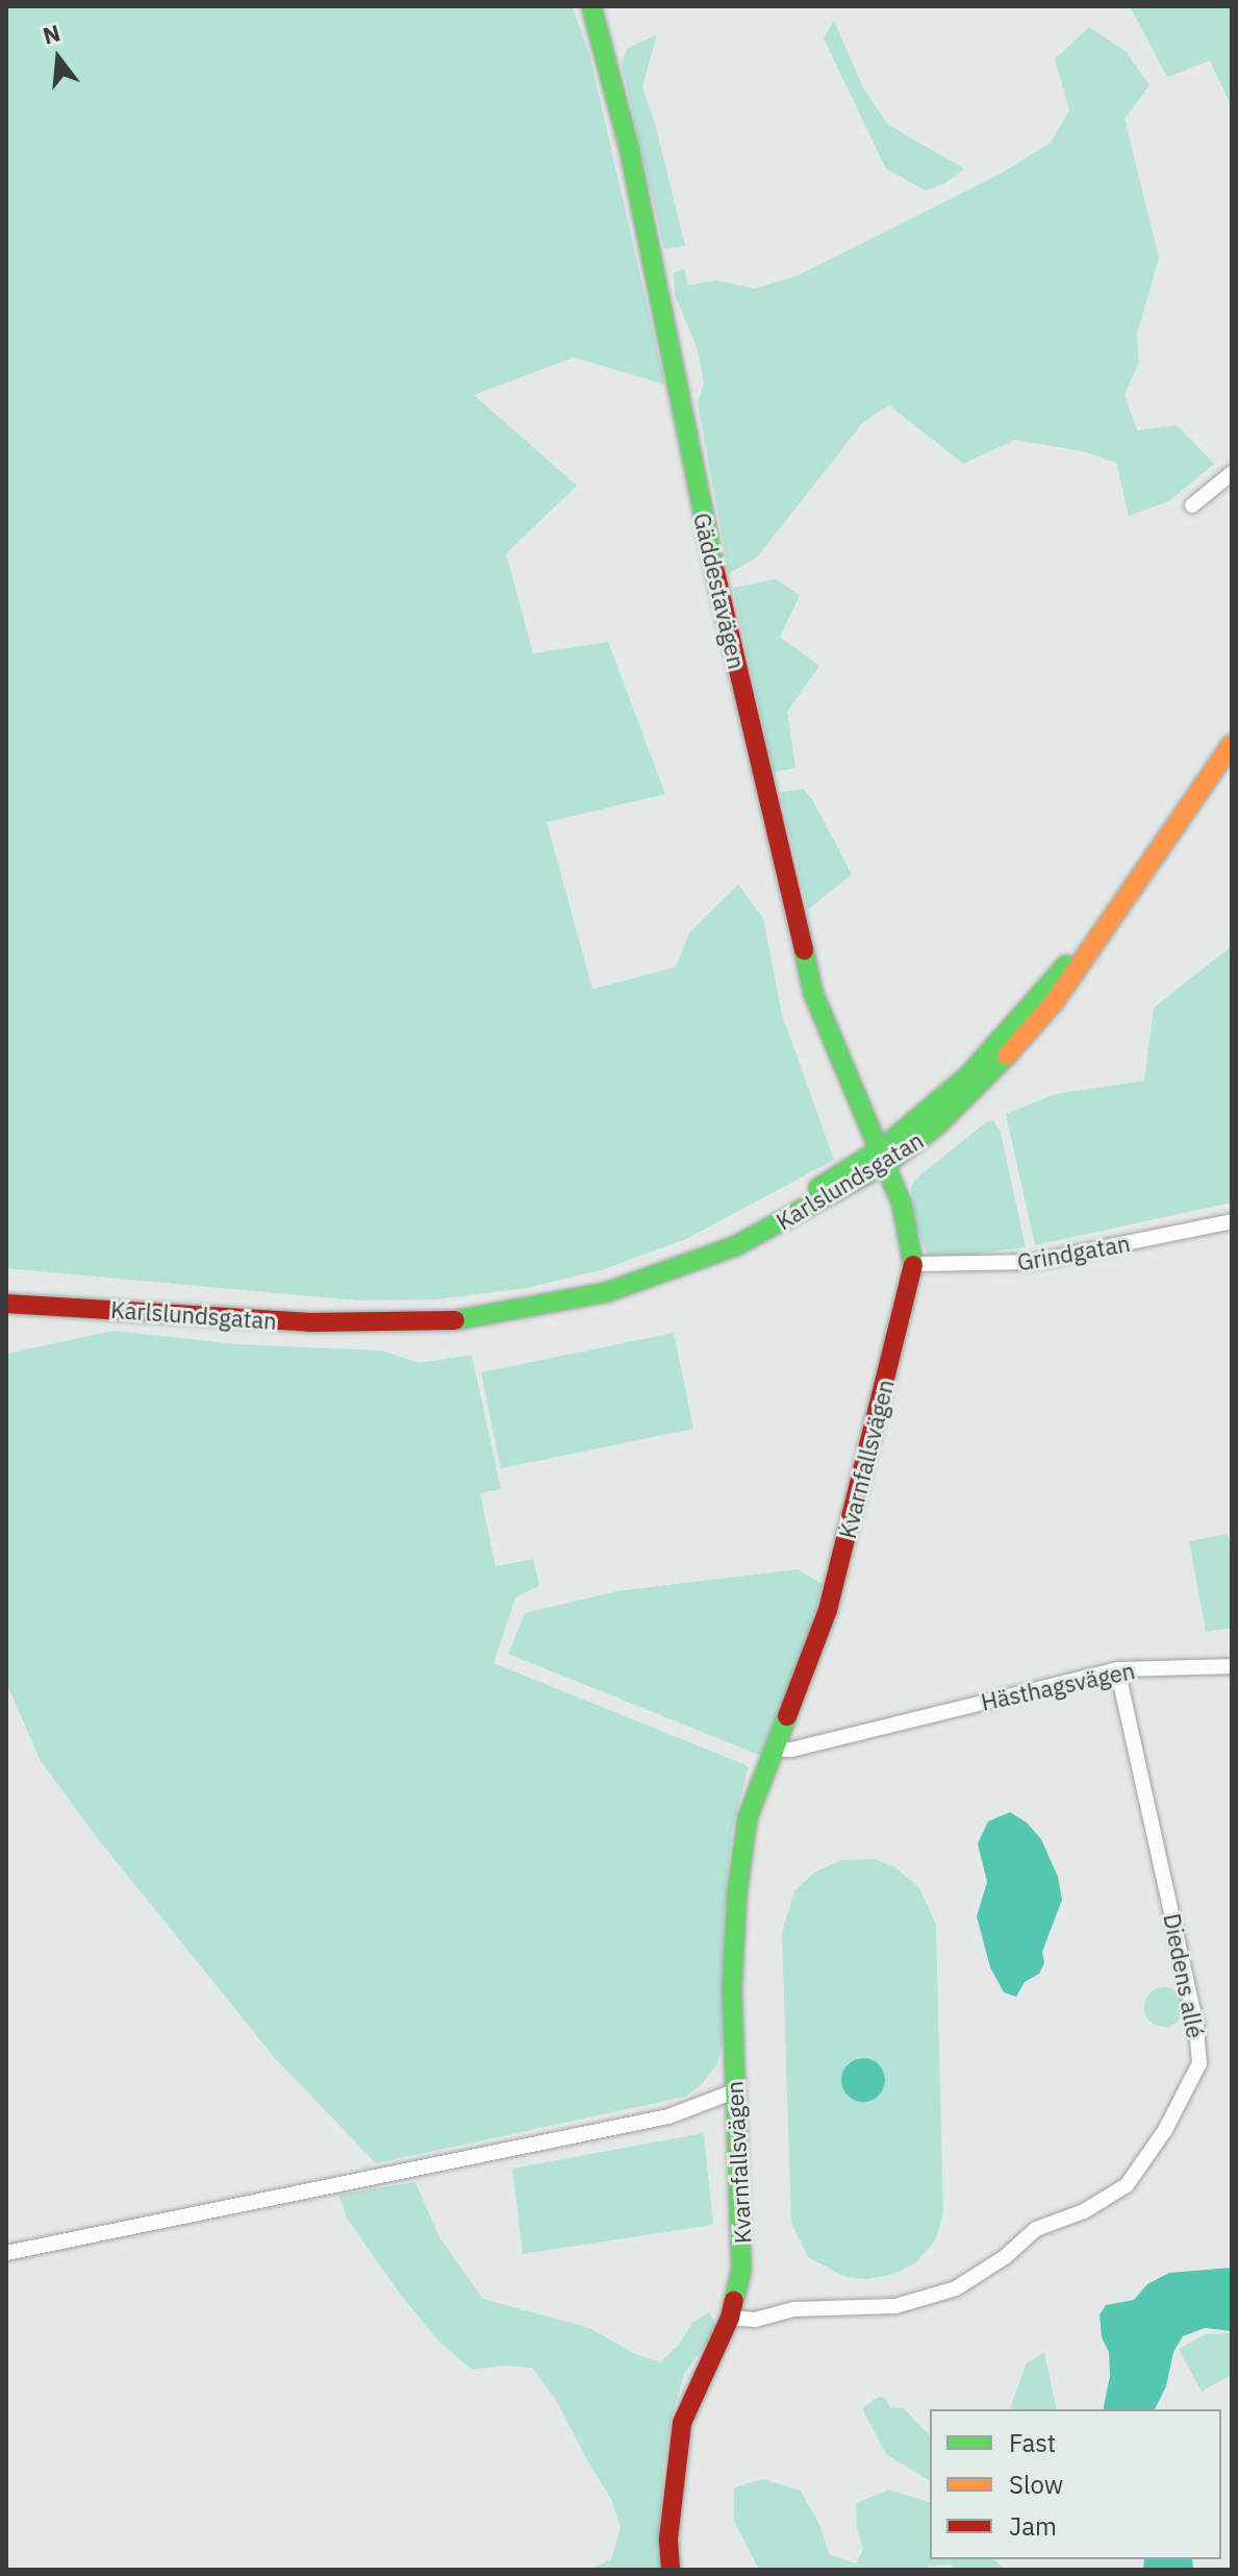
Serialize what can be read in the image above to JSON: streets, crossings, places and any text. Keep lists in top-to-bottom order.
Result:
{
  "streets": {
    "street": [
      "Gäddestavägen",
      "Karlslundsgatan",
      "Grindgatan",
      "Kvarnfallsvägen",
      "Hästhagsvägen",
      "Diedens allé"
    ]
  },
  "crossings": [
    ["Gäddestavägen", "Karlslundsgatan"],
    ["Gäddestavägen", "Kvarnfallsvägen"],
    ["Karlslundsgatan", "Kvarnfallsvägen"],
    ["Grindgatan", "Kvarnfallsvägen"],
    ["Kvarnfallsvägen", "Hästhagsvägen"],
    ["Kvarnfallsvägen", "Diedens allé"],
    ["Hästhagsvägen", "Diedens allé"]
  ],
  "legend": ["Fast", "Slow", "Jam"],
  "north": "top"
}
